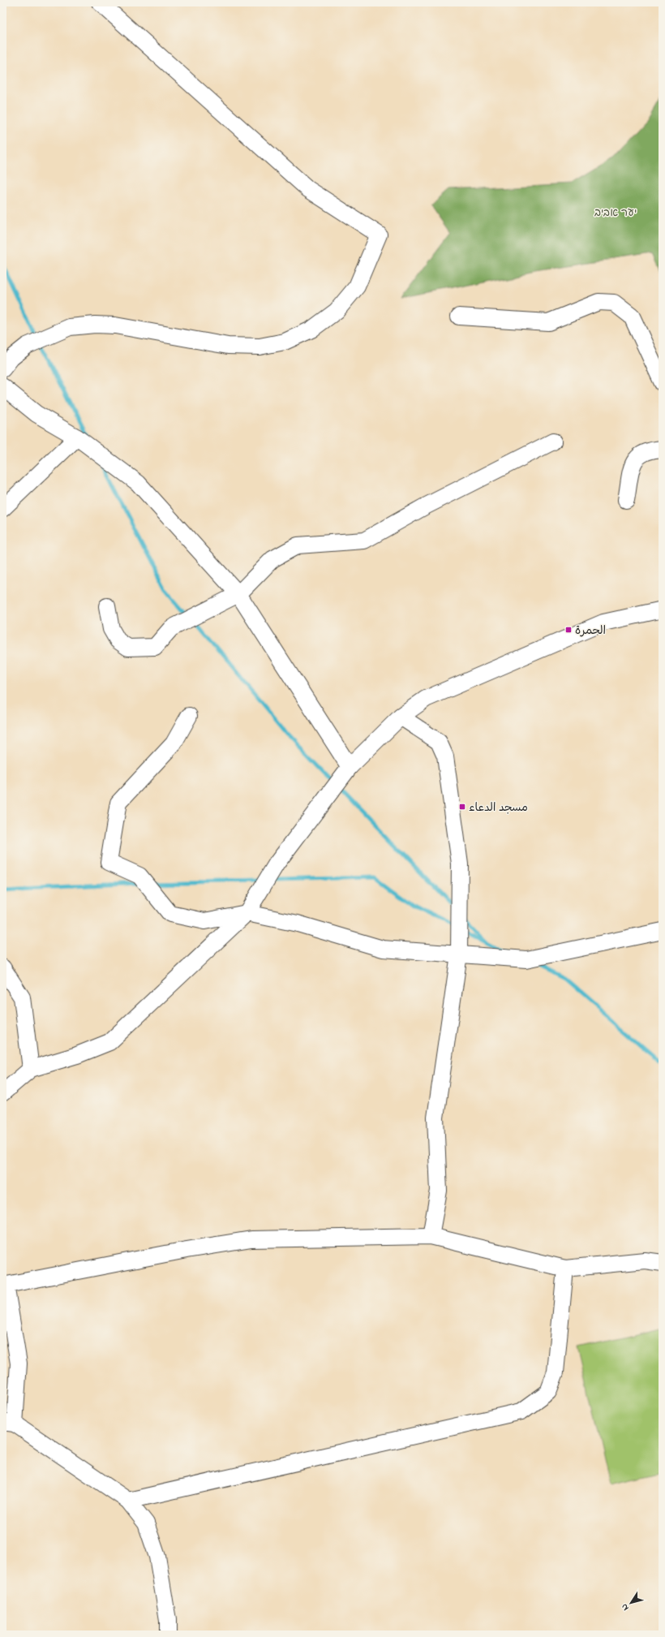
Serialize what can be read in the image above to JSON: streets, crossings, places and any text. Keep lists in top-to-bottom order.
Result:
{
  "parks": ["יער אביב"],
  "places": {
    "transit": ["الحمرة", "مسجد الدعاء"]
  },
  "north": "bottom left"
}
